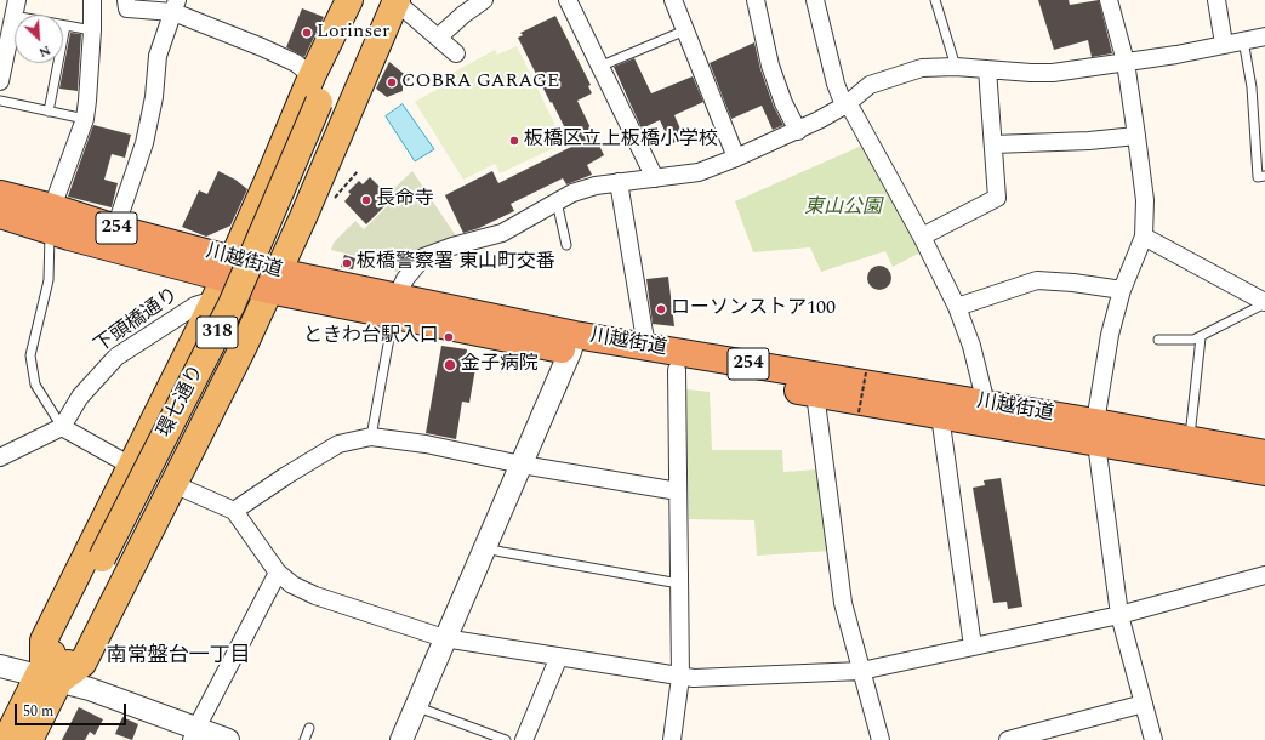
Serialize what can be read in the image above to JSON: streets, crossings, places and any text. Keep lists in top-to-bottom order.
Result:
{
  "streets": {
    "highway": ["254", "川越街道"],
    "main road": ["318", "環七通り"],
    "street": ["下頭橋通り"]
  },
  "crossings": [
    ["川越街道", "下頭橋通り"]
  ],
  "districts": ["南常盤台一丁目"],
  "parks": ["東山公園"],
  "places": [
    "Lorinser",
    "COBRA GARAGE",
    "板橋区立上板橋小学校",
    "長命寺",
    "板橋警察署 東山町交番",
    "ローソンストア100",
    "ときわ台駅入口",
    "金子病院"
  ],
  "scale_bar": "50 m",
  "north": "bottom right"
}
